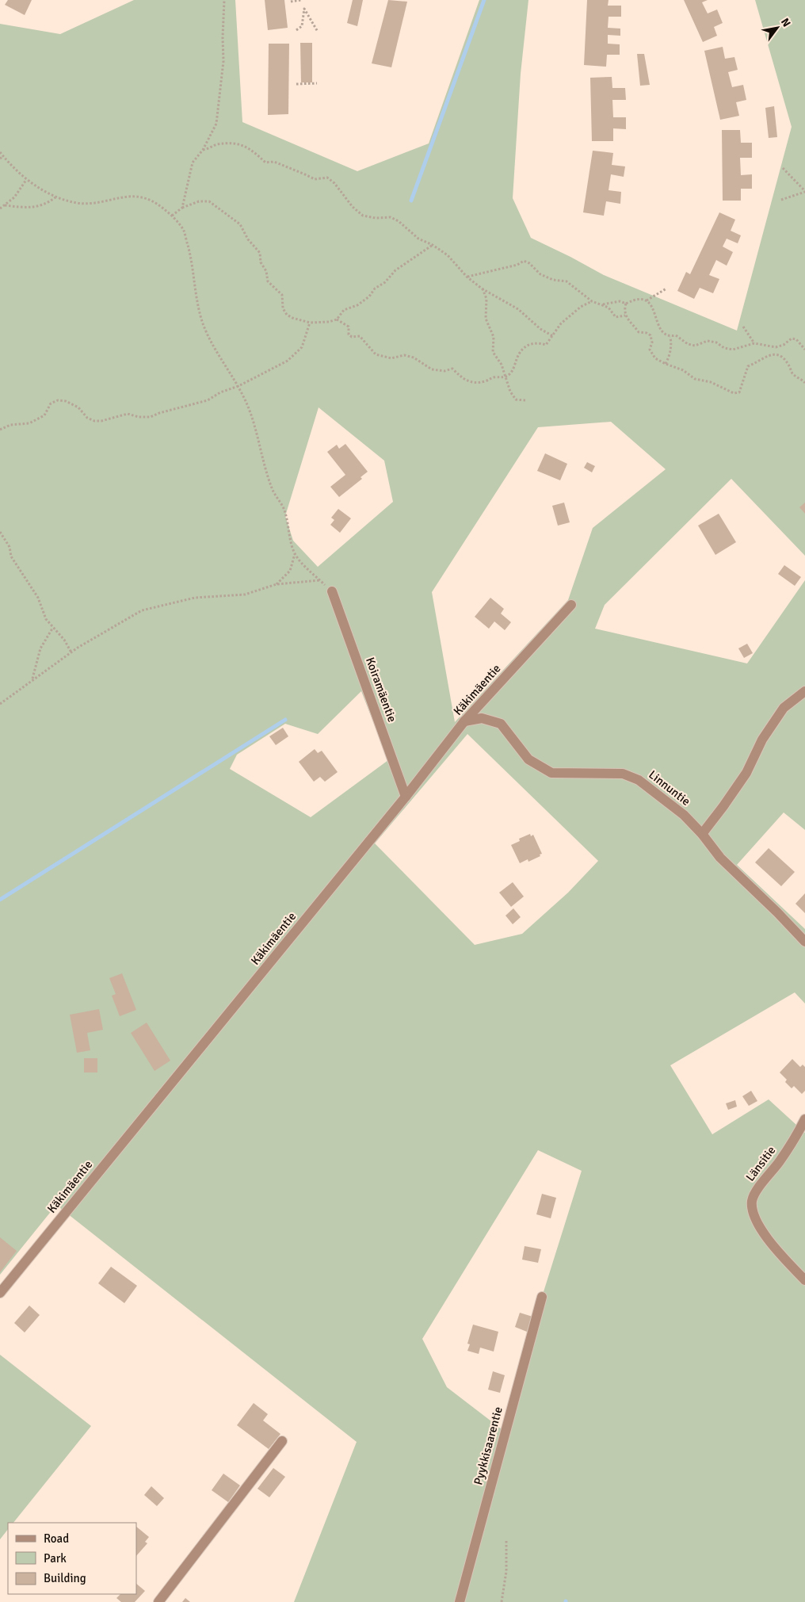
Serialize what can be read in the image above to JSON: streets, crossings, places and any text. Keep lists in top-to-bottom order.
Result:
{
  "streets": {
    "street": [
      "Koiramäentie",
      "Käkimäentie",
      "Linnuntie",
      "Länsitie",
      "Pyykkisaarentie"
    ]
  },
  "crossings": [
    ["Koiramäentie", "Käkimäentie"],
    ["Käkimäentie", "Linnuntie"]
  ],
  "legend": ["Road", "Park", "Building"],
  "north": "top right"
}
